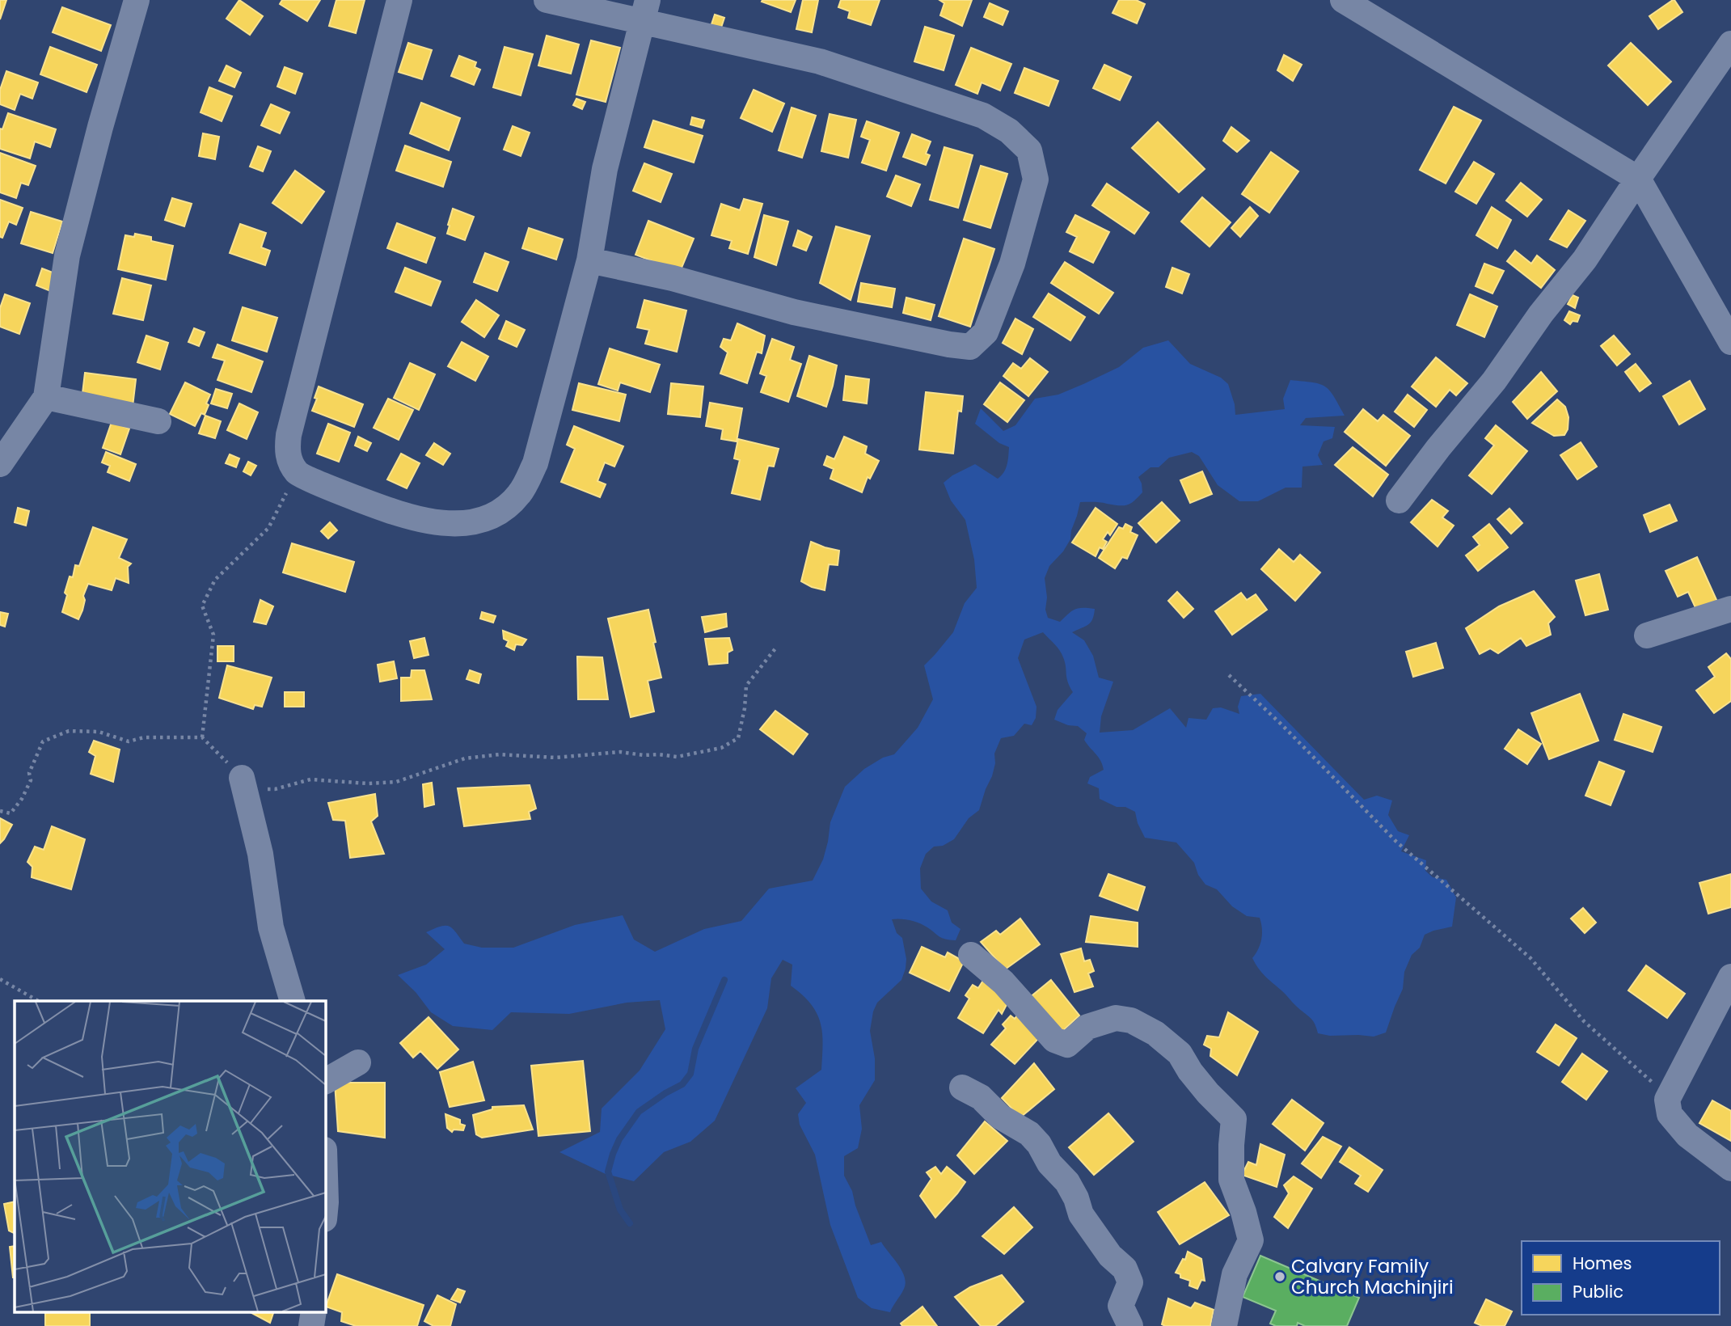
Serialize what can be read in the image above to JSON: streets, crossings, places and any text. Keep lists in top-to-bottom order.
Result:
{
  "places": ["Calvary Family Church Machinjiri"],
  "legend": ["Homes", "Public"]
}
